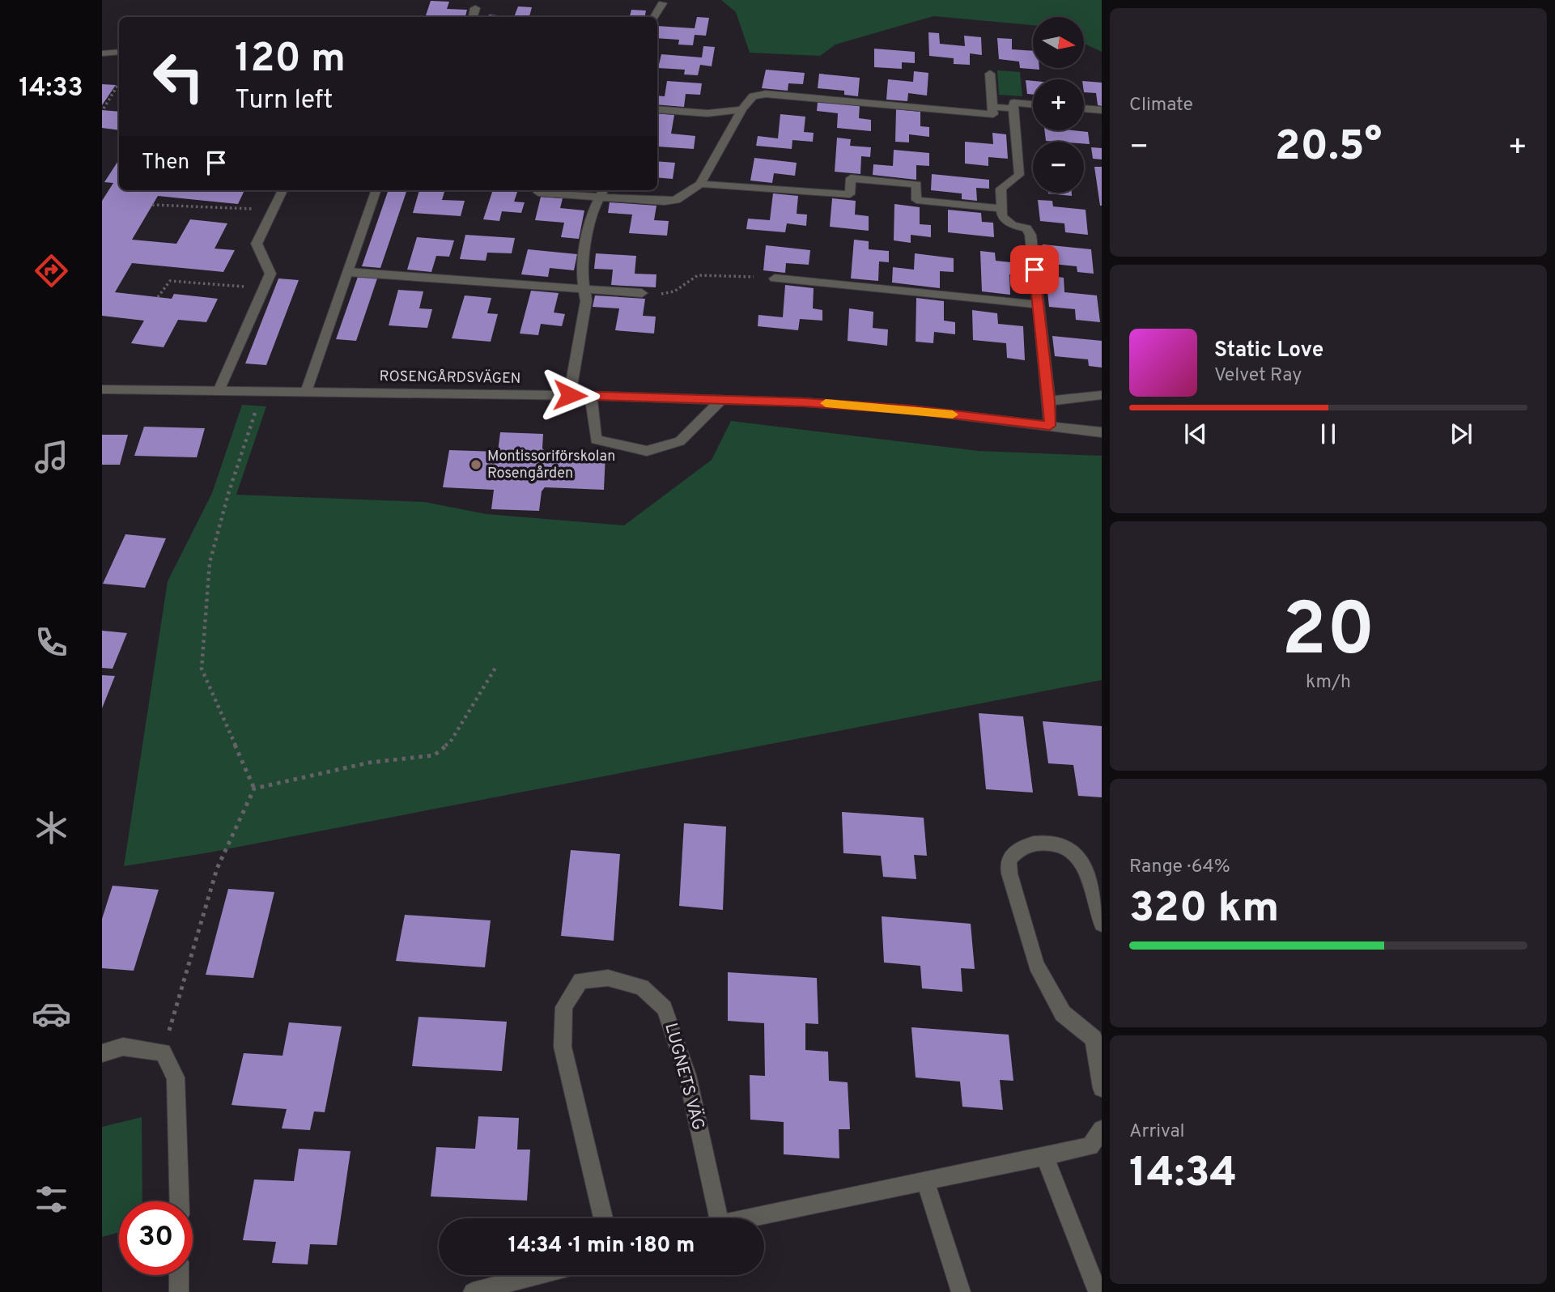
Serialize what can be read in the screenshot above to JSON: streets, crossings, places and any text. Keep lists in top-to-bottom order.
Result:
{
  "streets": {
    "street": ["ROSENGÅRDSVÄGEN", "LUGNETS VÄG"]
  },
  "places": ["Montissoriförskolan Rosengården"],
  "north": "right",
  "page": {
    "tabs": "14:33",
    "tile": [
      "Climate",
      ["20", "km/h"],
      ["Range · 64%", "320 km"],
      ["Arrival", "14:34"]
    ],
    "map_buttons": ["+", "−"],
    "turn": ["120 m", "Turn left"],
    "heat": ["−", "20.5°", "+"],
    "then": "Then",
    "song": ["Static Love", "Velvet Ray"],
    "limit": "30",
    "trip": "14:34 · 1 min · 180 m"
  }
}
